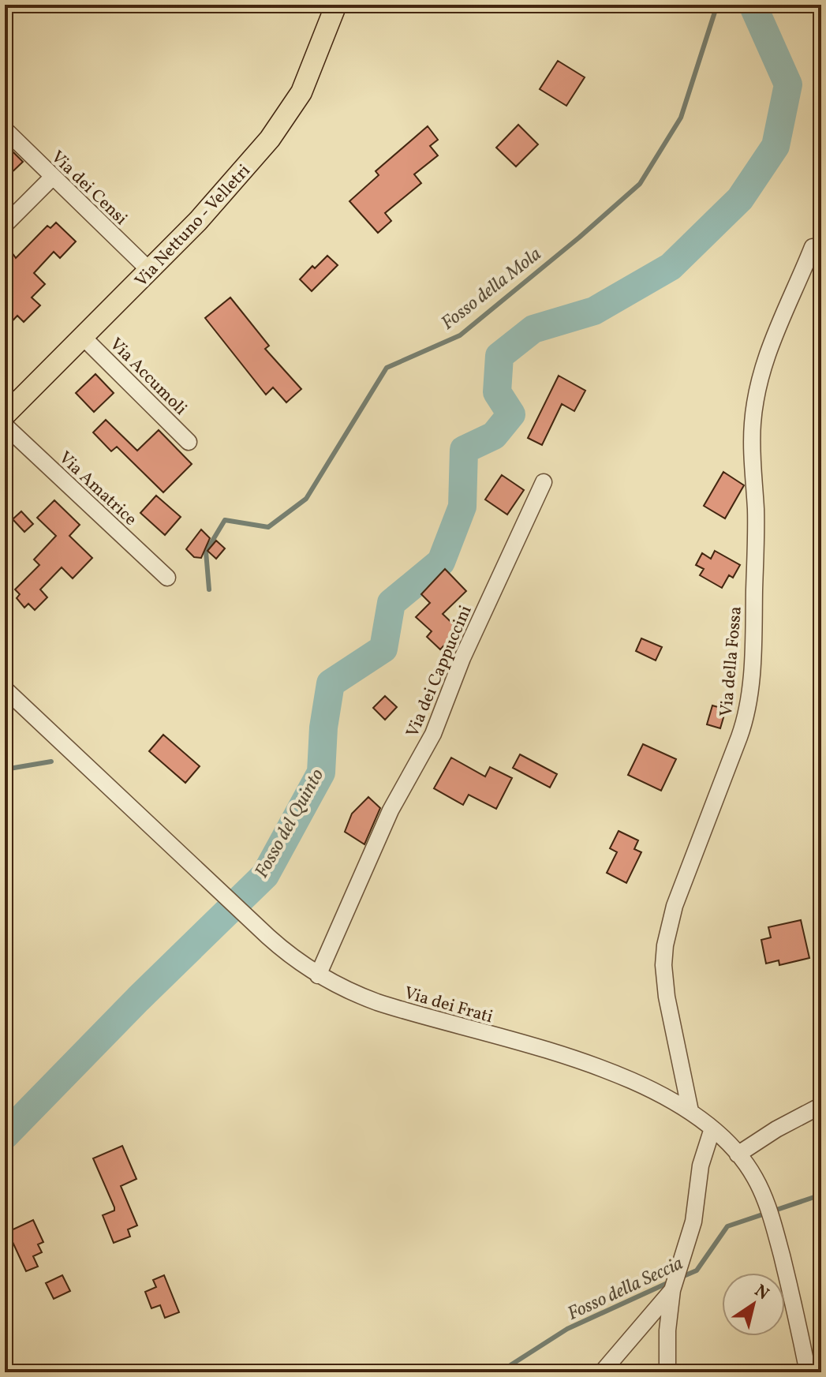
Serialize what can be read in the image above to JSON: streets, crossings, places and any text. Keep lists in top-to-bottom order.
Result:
{
  "streets": {
    "main road": ["Via Nettuno - Velletri"],
    "street": [
      "Via dei Censi",
      "Via Accumoli",
      "Via Amatrice",
      "Via della Fossa",
      "Via dei Cappuccini",
      "Via dei Frati"
    ]
  },
  "crossings": [
    ["Via dei Censi", "Via Nettuno - Velletri"],
    ["Via Nettuno - Velletri", "Via Accumoli"],
    ["Via della Fossa", "Via dei Frati"],
    ["Via dei Cappuccini", "Via dei Frati"]
  ],
  "water": ["Fosso della Mola", "Fosso del Quinto", "Fosso della Seccia"],
  "north": "top right"
}
